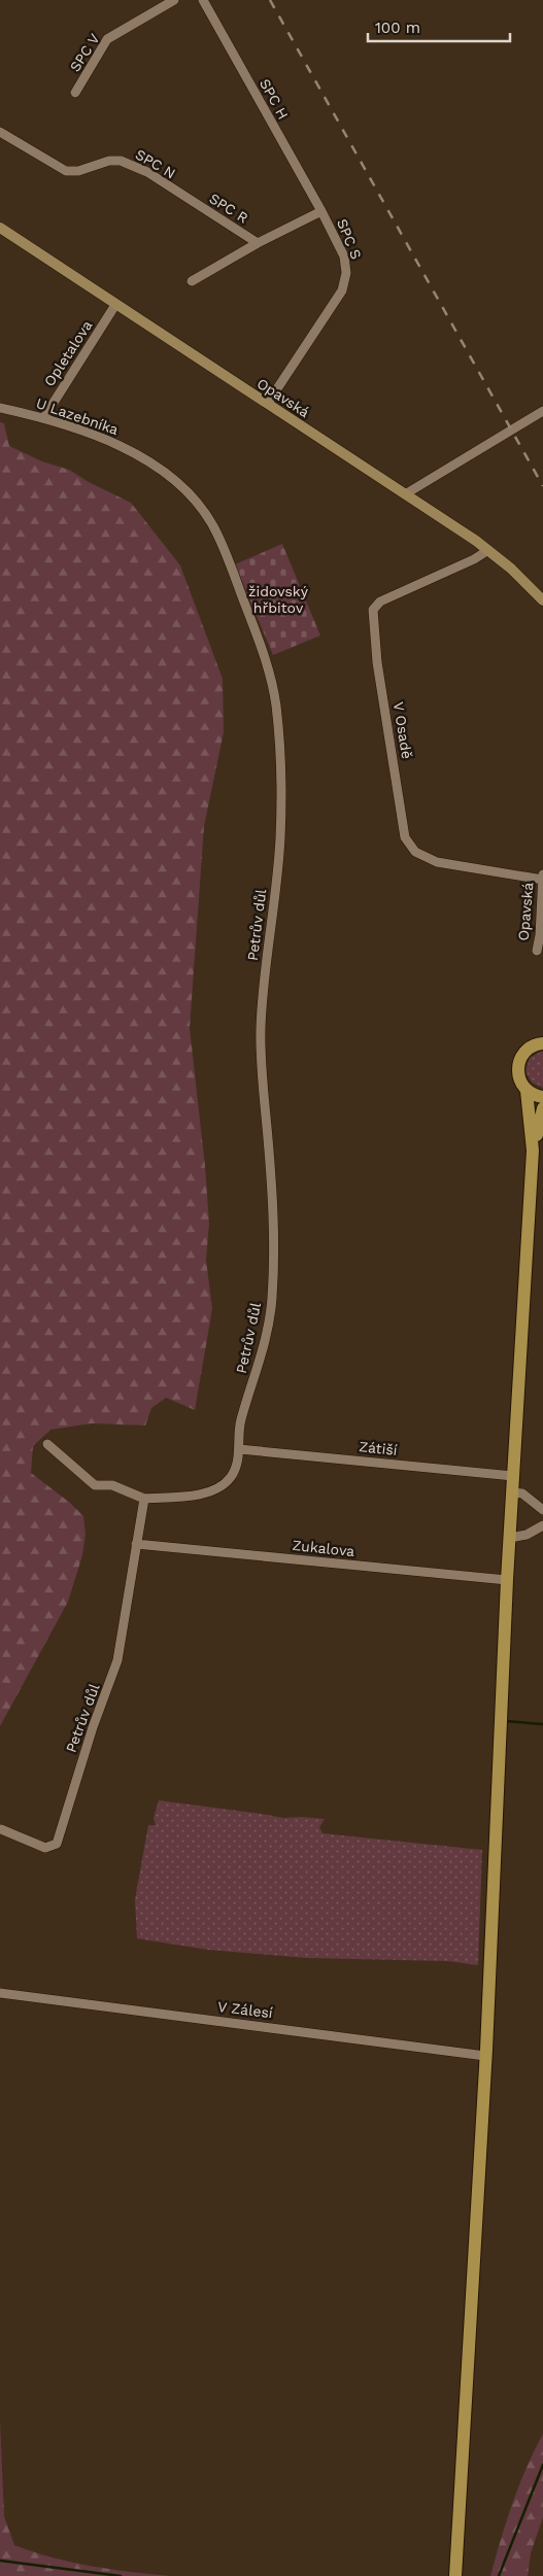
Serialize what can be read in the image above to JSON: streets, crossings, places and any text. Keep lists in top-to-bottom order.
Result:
{
  "streets": {
    "main road": ["Opavská"],
    "street": [
      "SPC V",
      "SPC H",
      "SPC N",
      "SPC R",
      "SPC S",
      "Opletalova",
      "U Lazebníka",
      "V Osadě",
      "Petrův důl",
      "Zátiší",
      "Zukalova",
      "V Zálesí"
    ]
  },
  "crossings": [
    ["SPC H", "SPC S"],
    ["SPC N", "SPC R"],
    ["SPC R", "SPC S"],
    ["SPC S", "Opavská"],
    ["Opletalova", "Opavská"],
    ["Opletalova", "U Lazebníka"],
    ["Opavská", "V Osadě"],
    ["U Lazebníka", "Petrův důl"],
    ["Petrův důl", "Zátiší"],
    ["Petrův důl", "Zukalova"]
  ],
  "parks": ["židovský hřbitov"],
  "scale_bar": "100 m"
}
